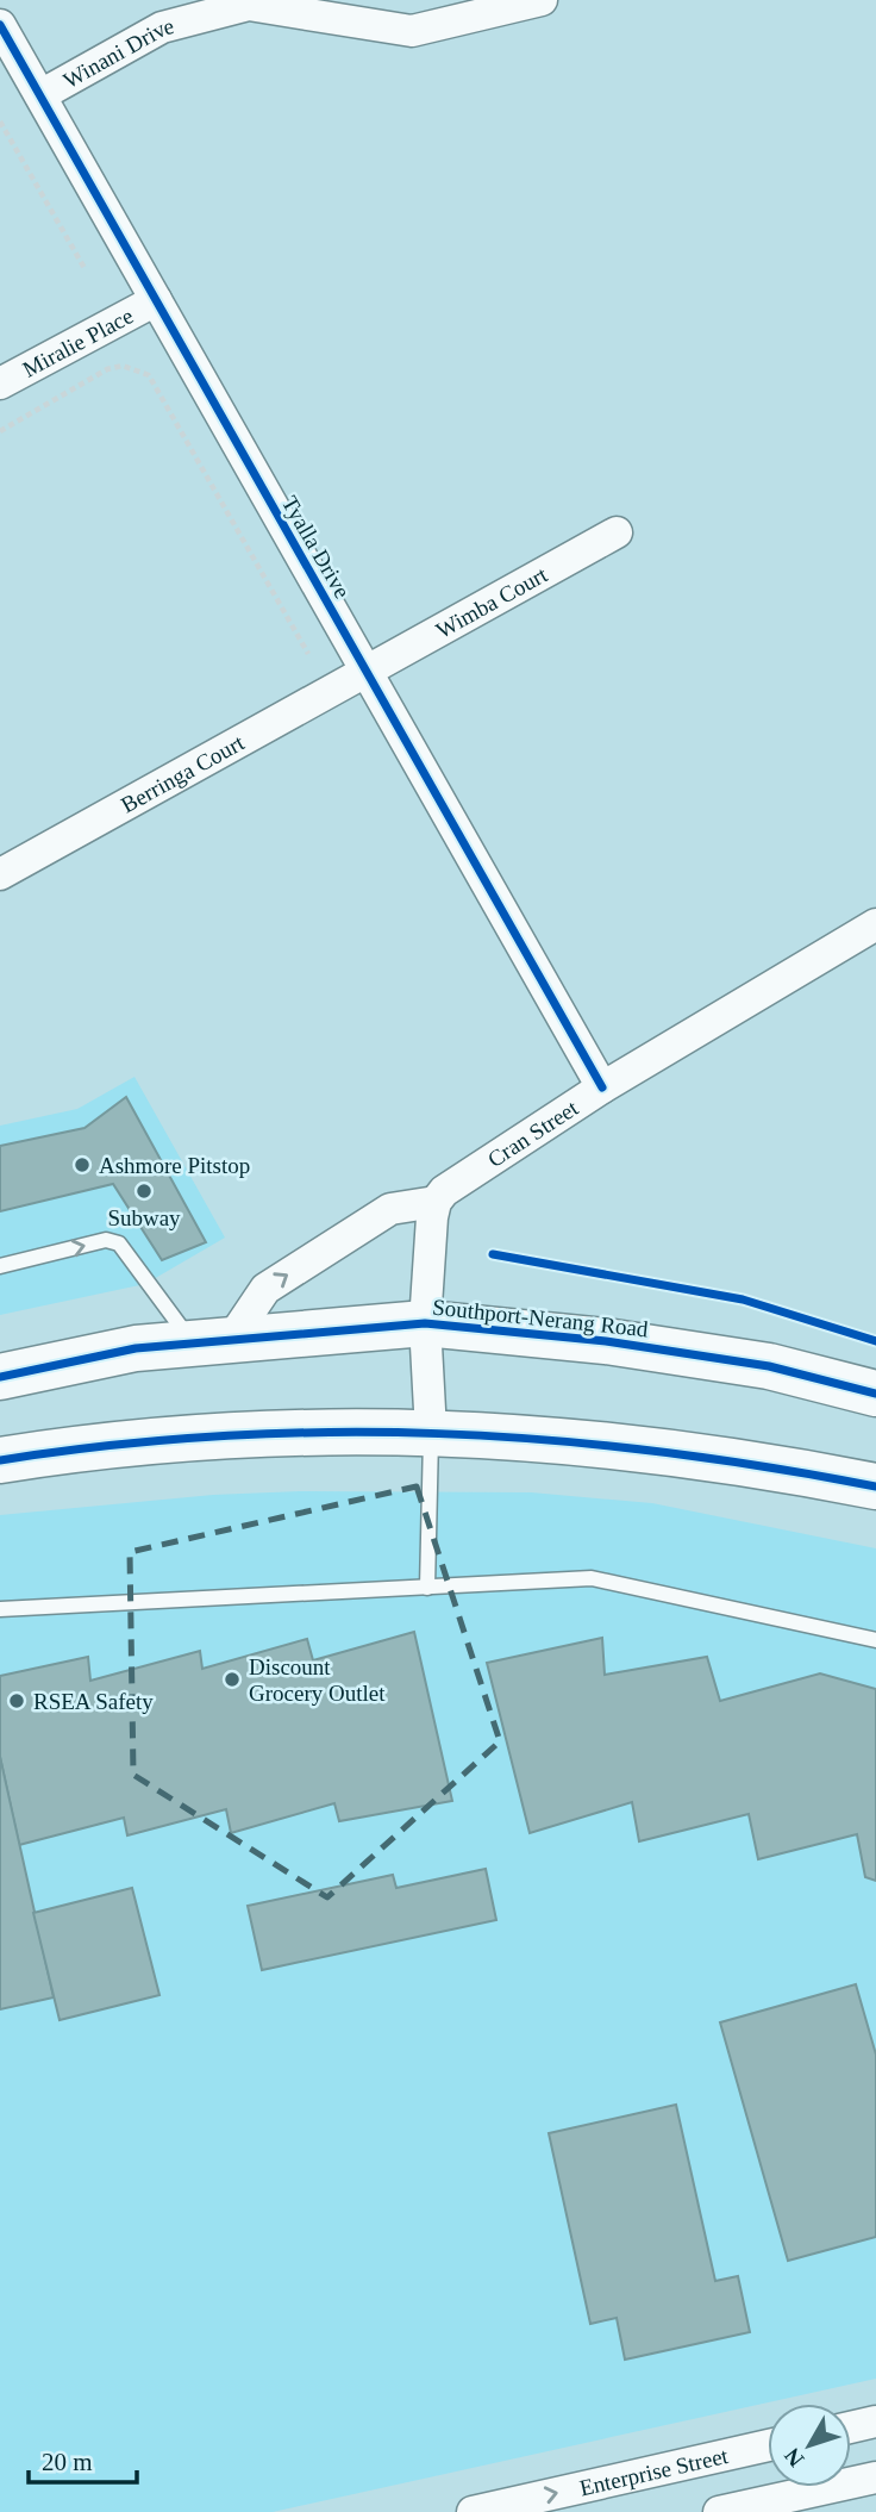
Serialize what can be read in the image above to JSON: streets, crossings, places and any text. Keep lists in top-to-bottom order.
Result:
{
  "streets": {
    "main road": ["Southport-Nerang Road"],
    "street": [
      "Winani Drive",
      "Miralie Place",
      "Tyalla Drive",
      "Wimba Court",
      "Berringa Court",
      "Cran Street",
      "Enterprise Street"
    ]
  },
  "crossings": [
    ["Winani Drive", "Tyalla Drive"],
    ["Miralie Place", "Tyalla Drive"],
    ["Tyalla Drive", "Wimba Court"],
    ["Tyalla Drive", "Berringa Court"],
    ["Tyalla Drive", "Cran Street"],
    ["Wimba Court", "Berringa Court"]
  ],
  "one_way": ["Enterprise Street"],
  "places": [
    "Ashmore Pitstop",
    "Subway",
    "Discount Grocery Outlet",
    "RSEA Safety"
  ],
  "scale_bar": "20 m",
  "north": "bottom left"
}
